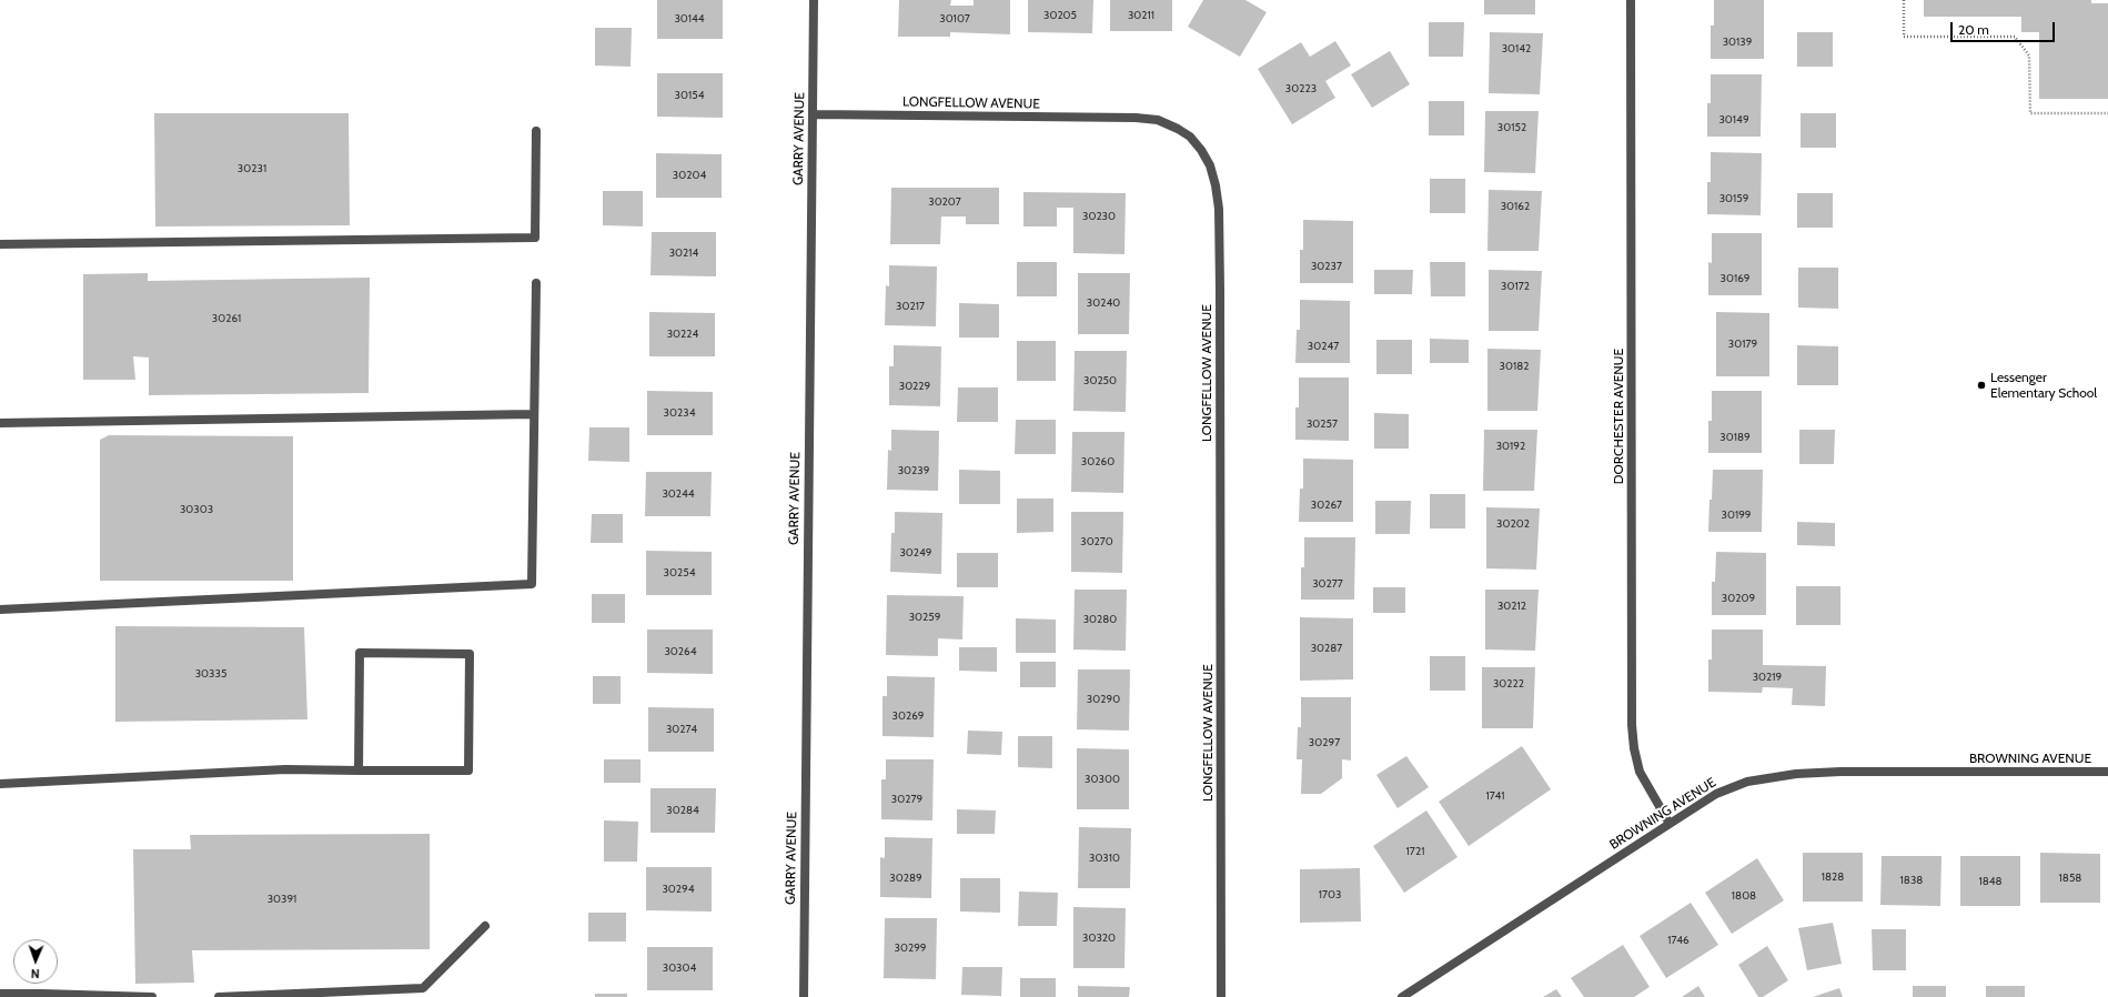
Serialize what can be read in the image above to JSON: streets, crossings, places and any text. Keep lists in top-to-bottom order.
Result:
{
  "streets": {
    "street": [
      "LONGFELLOW AVENUE",
      "GARRY AVENUE",
      "DORCHESTER AVENUE",
      "BROWNING AVENUE"
    ]
  },
  "crossings": [
    ["LONGFELLOW AVENUE", "GARRY AVENUE"],
    ["DORCHESTER AVENUE", "BROWNING AVENUE"]
  ],
  "places": ["Lessenger Elementary School"],
  "house_numbers": [
    "30205",
    "30211",
    "30144",
    "30107",
    "30139",
    "30142",
    "30223",
    "30154",
    "30149",
    "30152",
    "30231",
    "30204",
    "30159",
    "30207",
    "30162",
    "30230",
    "30214",
    "30237",
    "30169",
    "30172",
    "30240",
    "30217",
    "30261",
    "30224",
    "30179",
    "30247",
    "30182",
    "30250",
    "30229",
    "30234",
    "30257",
    "30189",
    "30192",
    "30260",
    "30239",
    "30244",
    "30267",
    "30303",
    "30199",
    "30202",
    "30270",
    "30249",
    "30254",
    "30277",
    "30209",
    "30212",
    "30259",
    "30280",
    "30287",
    "30264",
    "30335",
    "30219",
    "30222",
    "30290",
    "30269",
    "30274",
    "30297",
    "30300",
    "1741",
    "30279",
    "30284",
    "1721",
    "30310",
    "1828",
    "30289",
    "1858",
    "1838",
    "1848",
    "30294",
    "1703",
    "1808",
    "30391",
    "30320",
    "1746",
    "30299",
    "30304"
  ],
  "scale_bar": "20 m",
  "north": "bottom"
}
